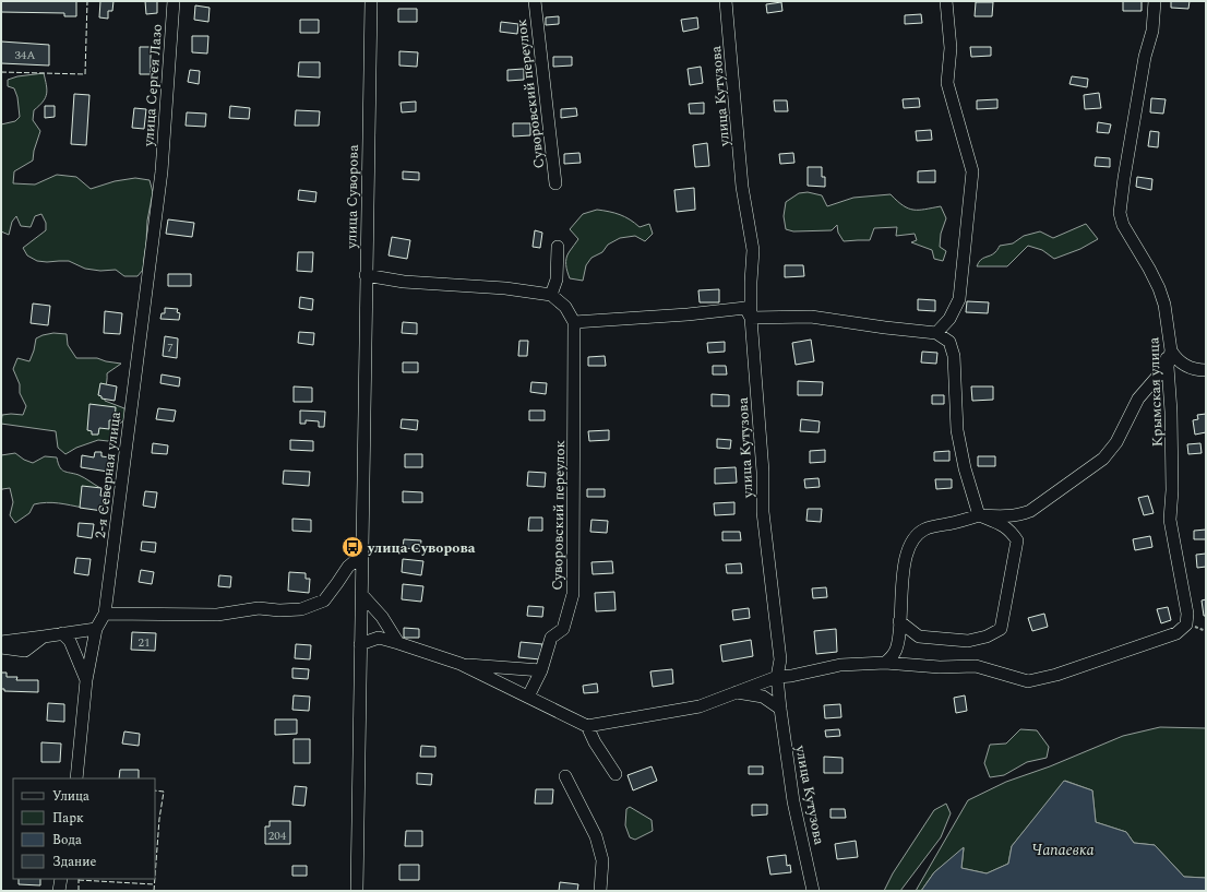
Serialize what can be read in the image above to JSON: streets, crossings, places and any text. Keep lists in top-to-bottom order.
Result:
{
  "streets": {
    "street": [
      "улица Сергея Лазо",
      "Суворовский переулок",
      "улица Кутузова",
      "улица Суворова",
      "Крымская улица",
      "2-я Северная улица"
    ]
  },
  "crossings": [
    ["улица Сергея Лазо", "2-я Северная улица"]
  ],
  "water": ["Чапаевка"],
  "places": {
    "bus stop": ["улица Суворова"]
  },
  "house_numbers": [
    "34А",
    "7",
    "21",
    "204"
  ],
  "legend": [
    "Улица",
    "Парк",
    "Вода",
    "Здание"
  ]
}
